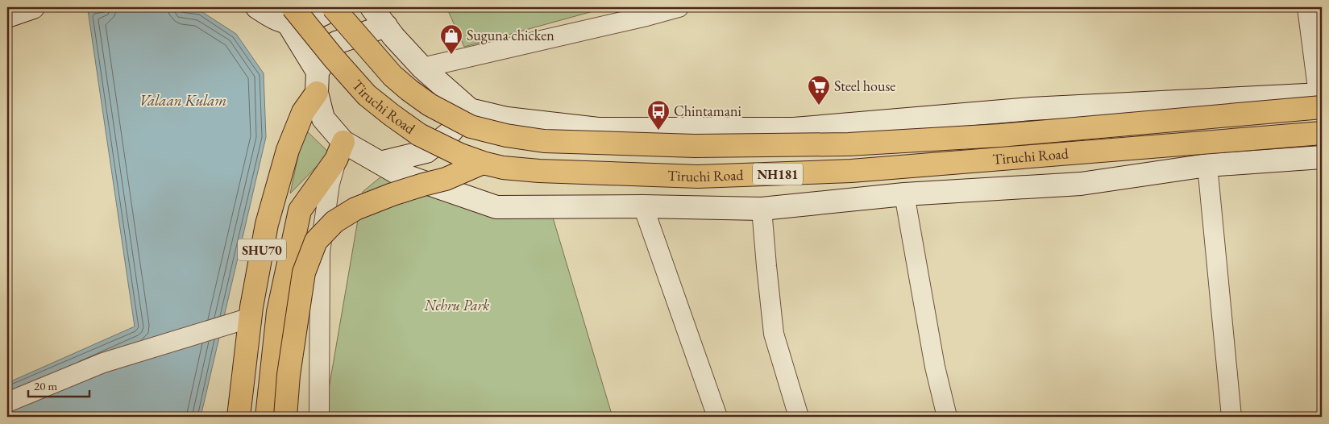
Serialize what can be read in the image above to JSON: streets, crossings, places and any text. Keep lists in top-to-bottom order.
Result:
{
  "streets": {
    "main road": ["Tiruchi Road", "NH181", "SHU70"]
  },
  "water": ["Valaan Kulam"],
  "parks": ["Nehru Park"],
  "places": {
    "shop": ["Suguna chicken"],
    "supermarket": ["Steel house"],
    "bus stop": ["Chintamani"]
  },
  "scale_bar": "20 m"
}
